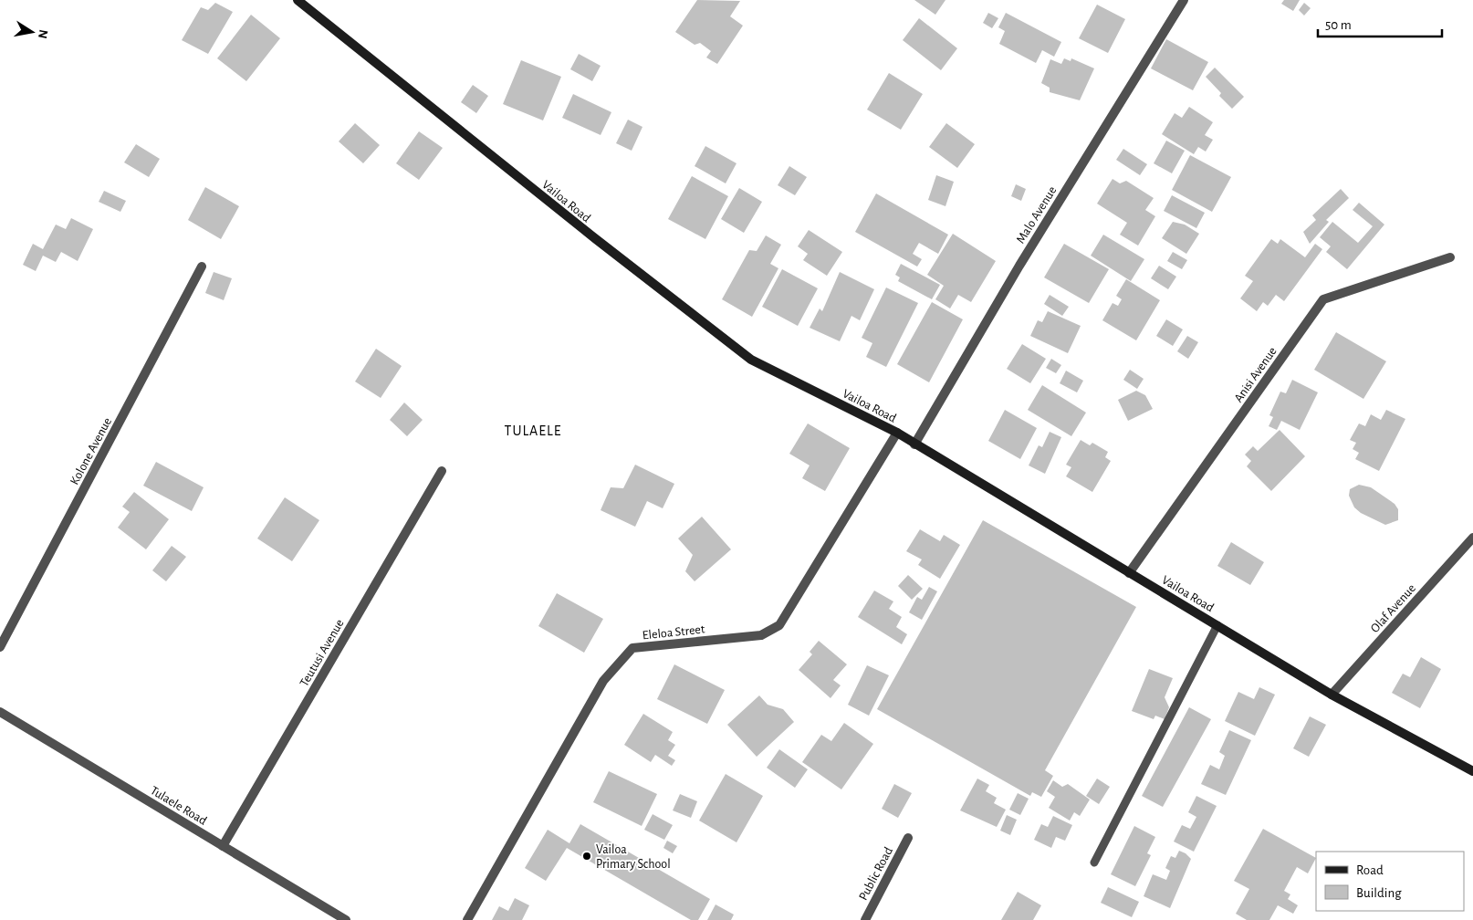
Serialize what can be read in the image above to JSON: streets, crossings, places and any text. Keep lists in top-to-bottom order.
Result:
{
  "streets": {
    "main road": ["Vailoa Road"],
    "street": [
      "Malo Avenue",
      "Anisi Avenue",
      "Kolone Avenue",
      "Olaf Avenue",
      "Eleloa Street",
      "Teutusi Avenue",
      "Tulaele Road",
      "Public Road"
    ]
  },
  "crossings": [
    ["Vailoa Road", "Malo Avenue"],
    ["Vailoa Road", "Anisi Avenue"],
    ["Vailoa Road", "Olaf Avenue"],
    ["Vailoa Road", "Eleloa Street"],
    ["Teutusi Avenue", "Tulaele Road"]
  ],
  "districts": ["TULAELE"],
  "places": ["Vailoa Primary School"],
  "legend": ["Road", "Building"],
  "scale_bar": "50 m",
  "north": "right"
}
